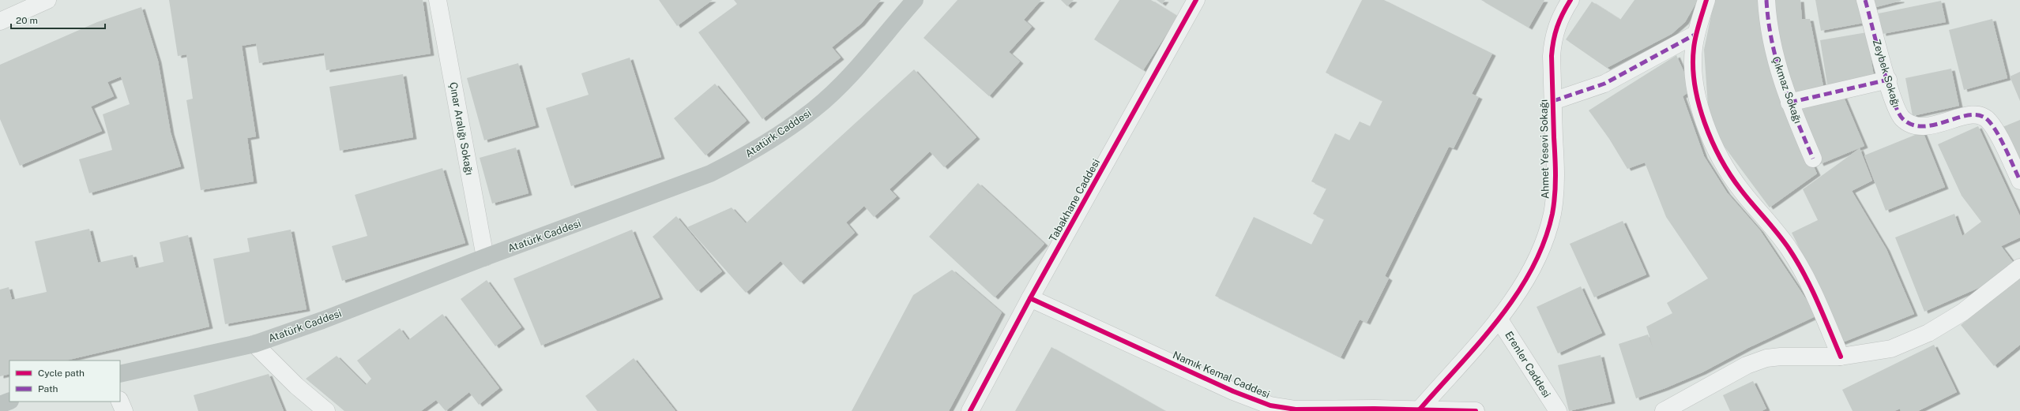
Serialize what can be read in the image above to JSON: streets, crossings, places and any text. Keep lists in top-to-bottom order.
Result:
{
  "streets": {
    "main road": ["Atatürk Caddesi"],
    "street": [
      "Zeybek Sokağı",
      "Çıkmaz Sokağı",
      "Çınar Aralığı Sokağı",
      "Ahmet Yesevi Sokağı",
      "Tabakhane Caddesi",
      "Erenler Caddesi",
      "Namık Kemal Caddesi"
    ]
  },
  "crossings": [
    ["Çınar Aralığı Sokağı", "Atatürk Caddesi"],
    ["Ahmet Yesevi Sokağı", "Erenler Caddesi"],
    ["Ahmet Yesevi Sokağı", "Namık Kemal Caddesi"],
    ["Tabakhane Caddesi", "Namık Kemal Caddesi"]
  ],
  "legend": ["Cycle path", "Path"],
  "scale_bar": "20 m"
}
